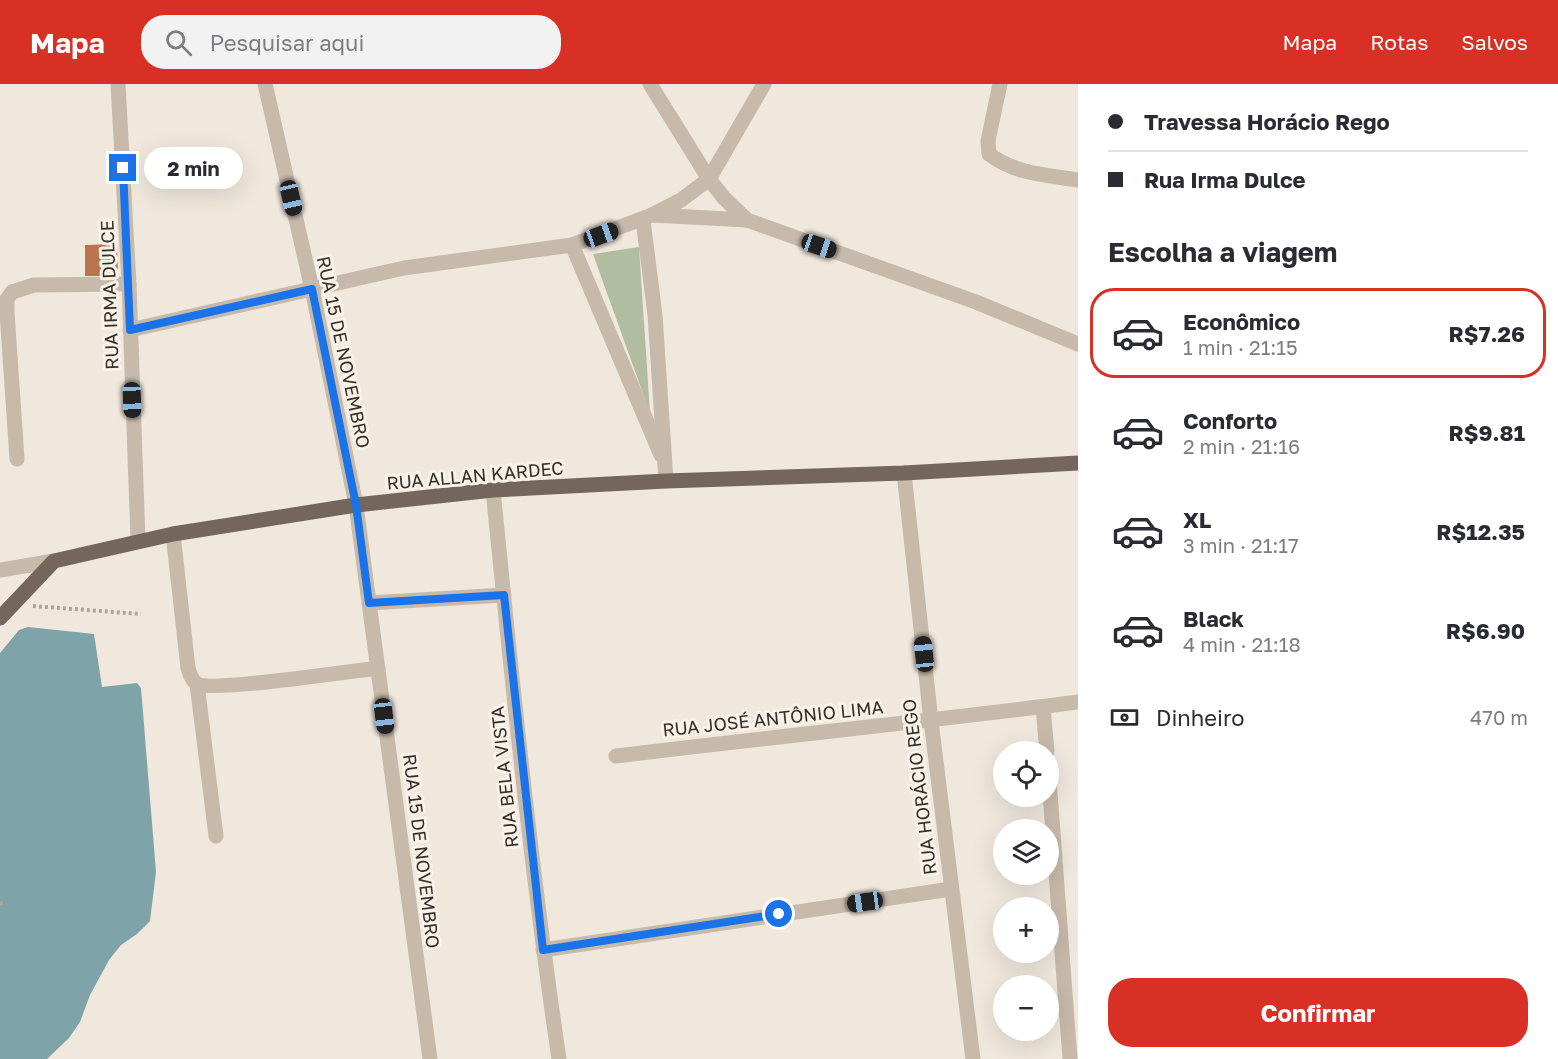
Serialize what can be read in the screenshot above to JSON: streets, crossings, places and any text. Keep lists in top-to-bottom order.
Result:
{
  "streets": {
    "main road": ["RUA ALLAN KARDEC"],
    "street": [
      "RUA IRMA DULCE",
      "RUA 15 DE NOVEMBRO",
      "RUA JOSÉ ANTÔNIO LIMA",
      "RUA BELA VISTA",
      "RUA HORÁCIO REGO"
    ]
  },
  "crossings": [
    ["RUA IRMA DULCE", "RUA ALLAN KARDEC"],
    ["RUA 15 DE NOVEMBRO", "RUA ALLAN KARDEC"],
    ["RUA ALLAN KARDEC", "RUA BELA VISTA"],
    ["RUA ALLAN KARDEC", "RUA HORÁCIO REGO"],
    ["RUA JOSÉ ANTÔNIO LIMA", "RUA HORÁCIO REGO"]
  ],
  "page": {
    "header": "Mapa",
    "search": "Pesquisar aqui",
    "nav": ["Mapa", "Rotas", "Salvos"],
    "banner": ["Travessa Horácio Rego", "Rua Irma Dulce"],
    "bubble": "2 min",
    "heading": "Escolha a viagem",
    "list": [
      {
        "name": "Econômico",
        "note": "1 min · 21:15",
        "value": "R$7.26"
      },
      {
        "name": "Conforto",
        "note": "2 min · 21:16",
        "value": "R$9.81"
      },
      {
        "name": "XL",
        "note": "3 min · 21:17",
        "value": "R$12.35"
      },
      {
        "name": "Black",
        "note": "4 min · 21:18",
        "value": "R$6.90"
      }
    ],
    "pay": ["Dinheiro", "470 m"],
    "map_buttons": ["+", "−"],
    "buttons": "Confirmar"
  }
}
